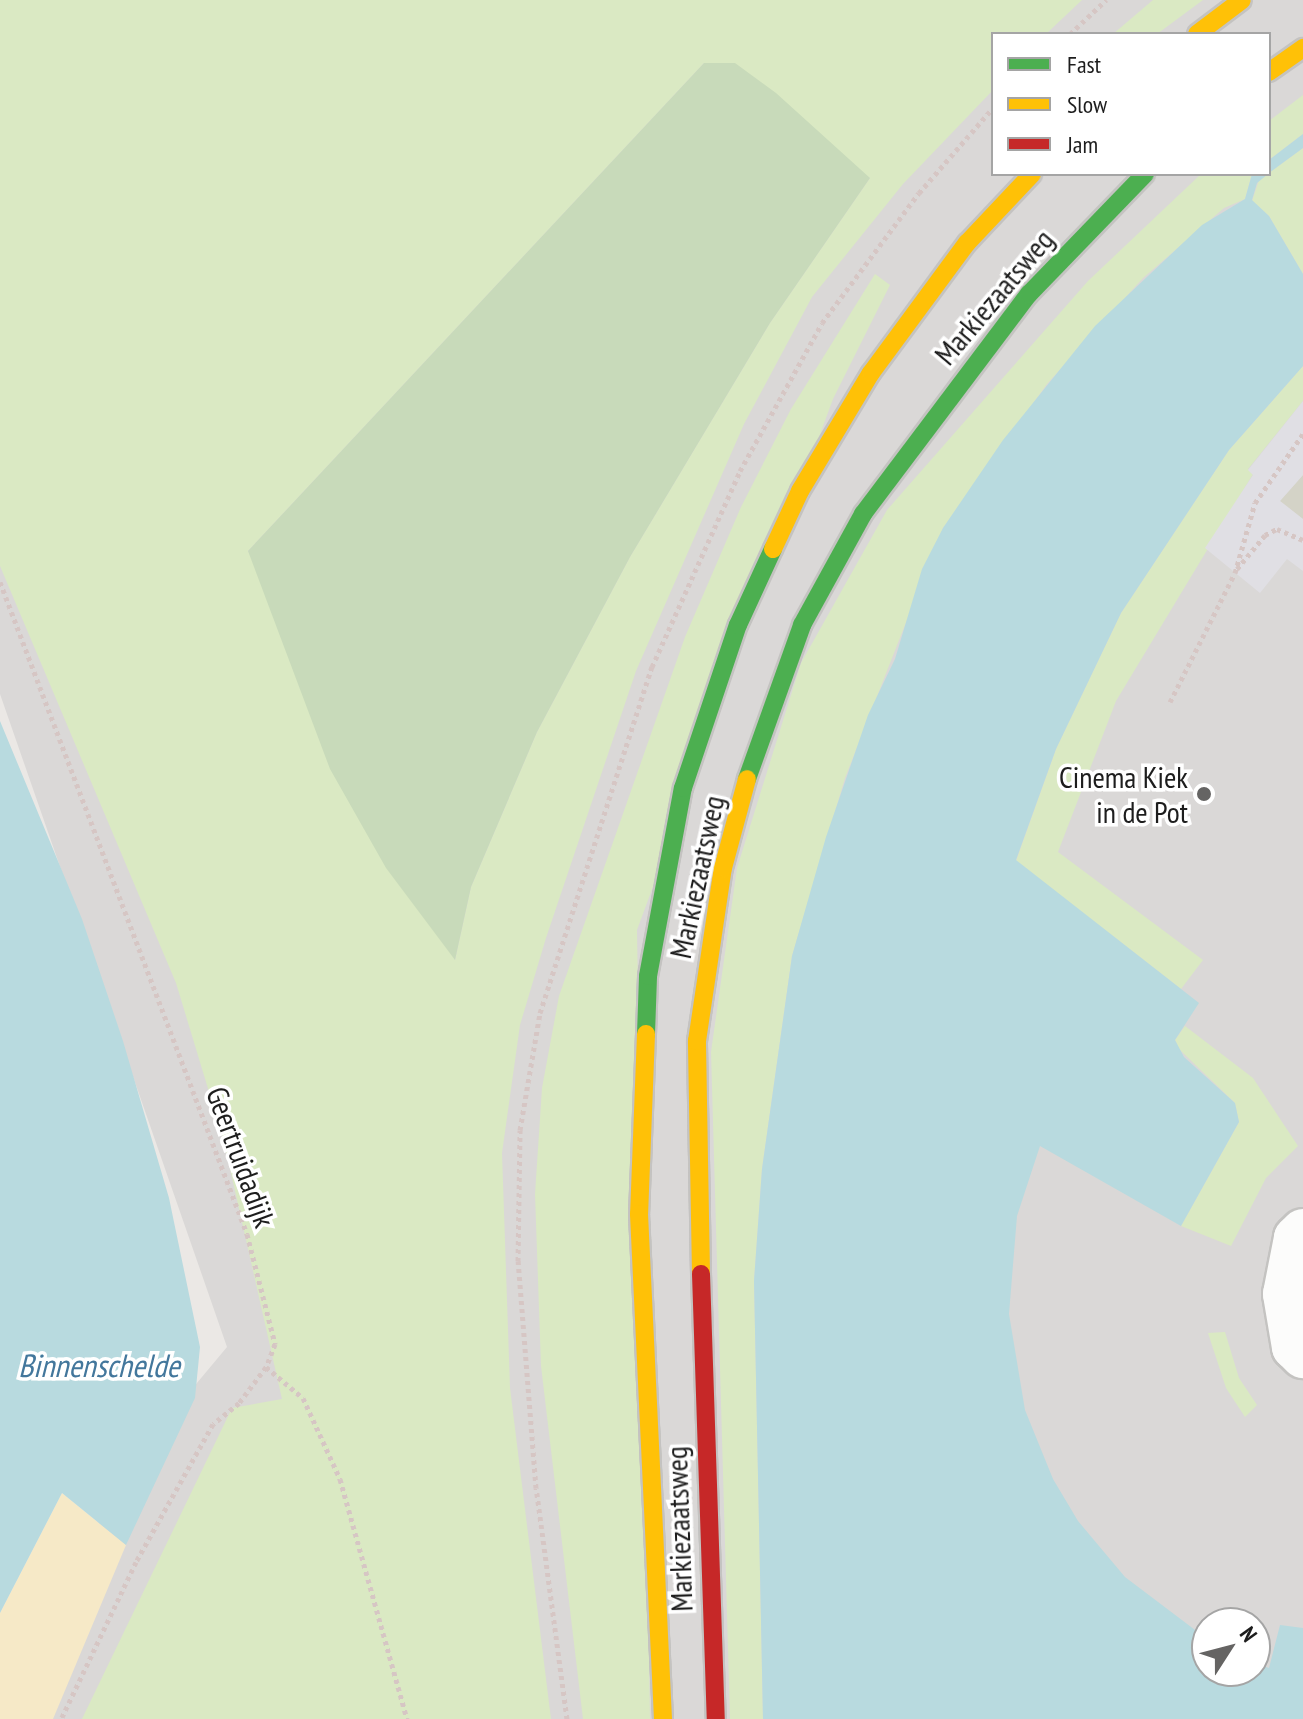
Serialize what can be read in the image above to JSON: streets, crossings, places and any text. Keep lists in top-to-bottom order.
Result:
{
  "streets": {
    "main road": ["Markiezaatsweg"],
    "path": ["Geertruidadijk"]
  },
  "water": ["Binnenschelde"],
  "places": ["Cinema Kiek in de Pot"],
  "legend": ["Fast", "Slow", "Jam"],
  "north": "top right"
}
